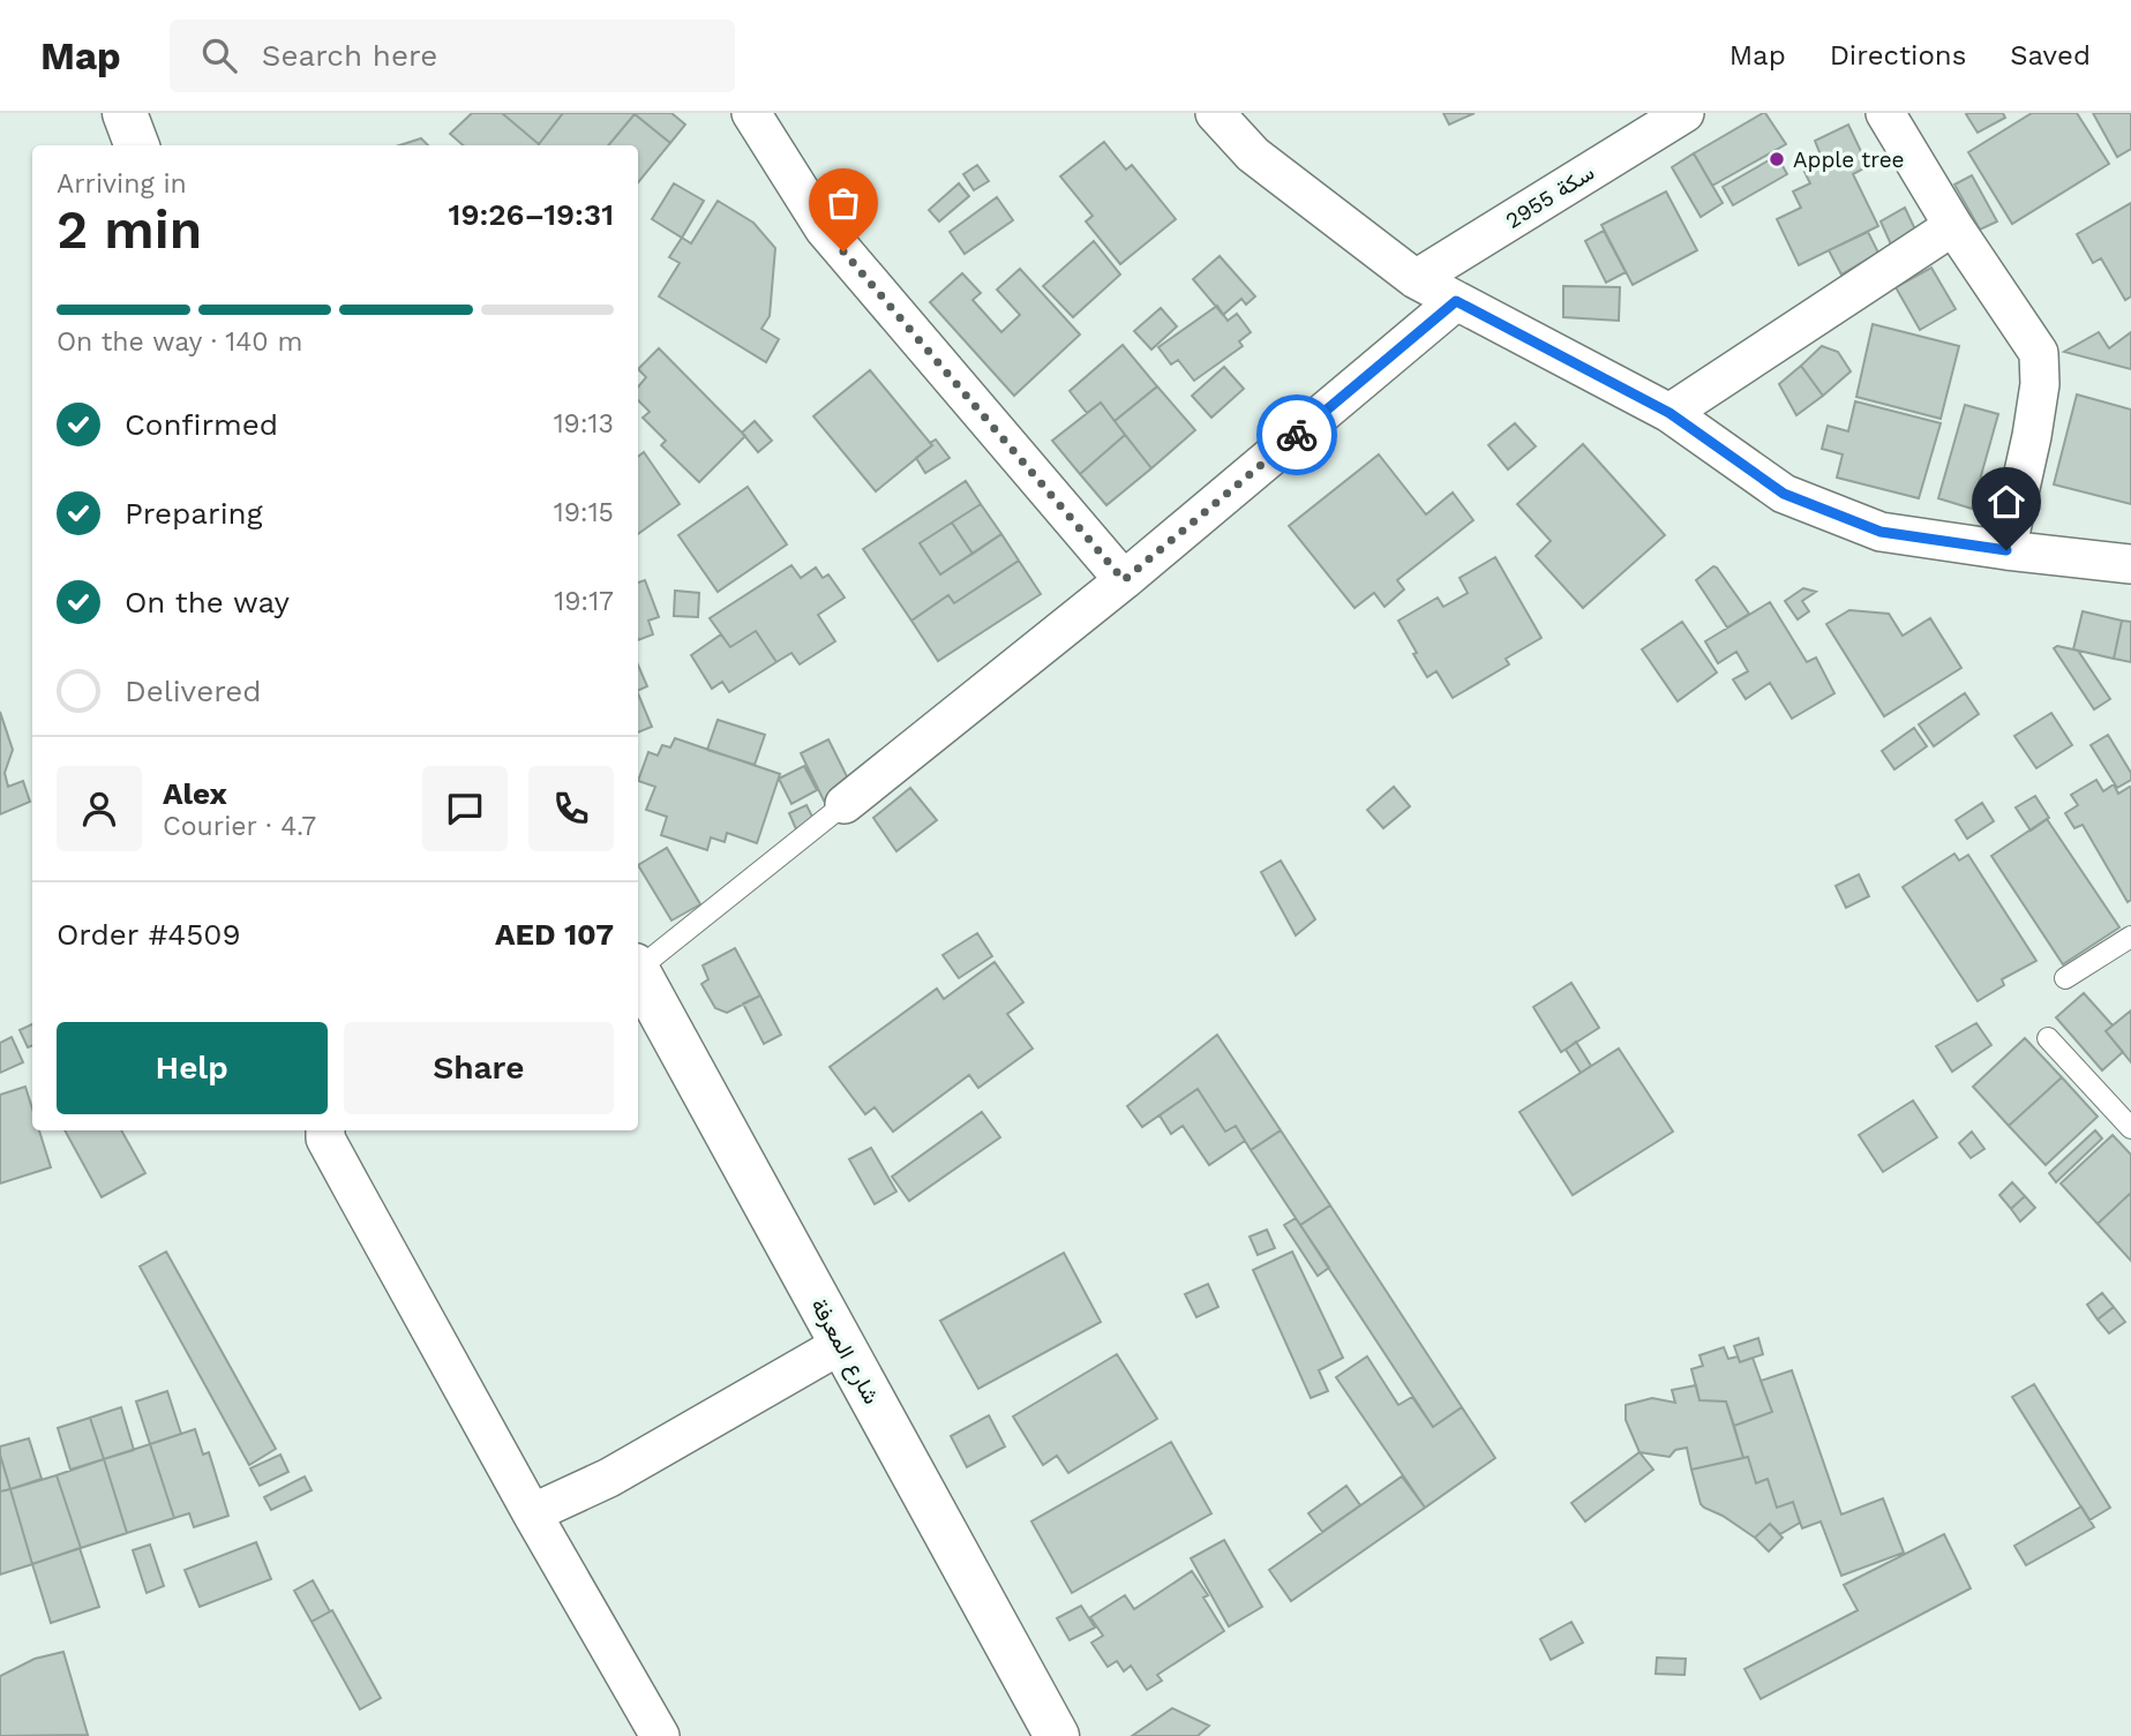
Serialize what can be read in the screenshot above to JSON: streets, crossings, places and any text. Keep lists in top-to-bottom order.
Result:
{
  "streets": {
    "street": ["سكة 2955", "شارع المعرفة"]
  },
  "places": ["Apple tree"],
  "page": {
    "header": "Map",
    "search": "Search here",
    "nav": ["Map", "Directions", "Saved"],
    "heading": ["2 min", "Arriving in", "19:26–19:31"],
    "panel": [
      "Alex",
      "Courier · 4.7",
      "Order #4509",
      "AED 107"
    ],
    "bar": "On the way · 140 m",
    "list": [
      ["Confirmed", "19:13"],
      ["Preparing", "19:15"],
      ["On the way", "19:17"],
      "Delivered"
    ],
    "buttons": ["Help", "Share"]
  }
}
